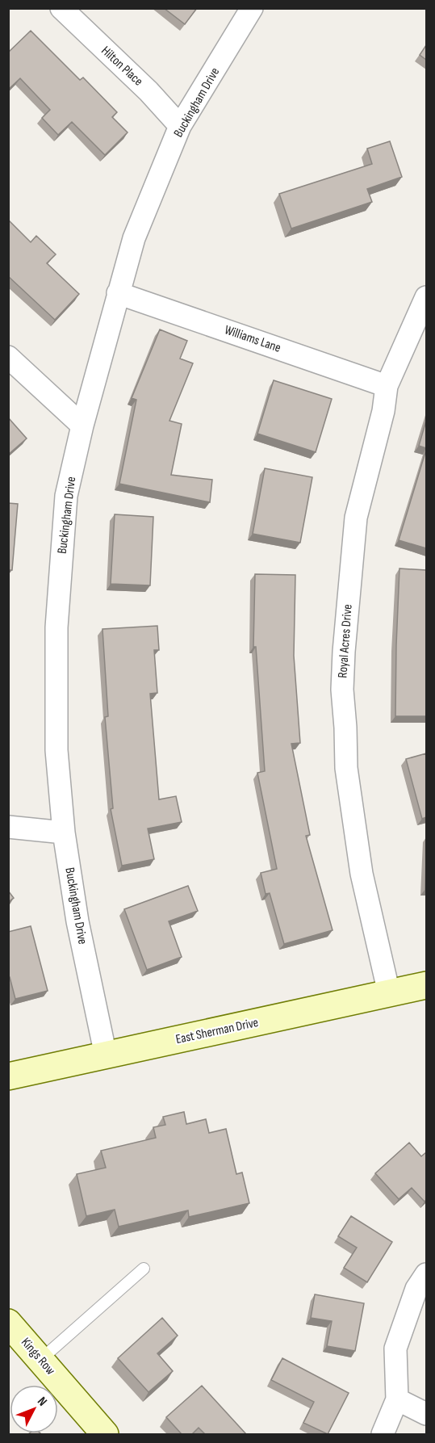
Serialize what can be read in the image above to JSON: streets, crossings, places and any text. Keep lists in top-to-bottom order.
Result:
{
  "streets": {
    "main road": ["East Sherman Drive", "Kings Row"],
    "street": [
      "Hilton Place",
      "Buckingham Drive",
      "Williams Lane",
      "Royal Acres Drive"
    ]
  },
  "crossings": [
    ["Hilton Place", "Buckingham Drive"],
    ["Buckingham Drive", "Williams Lane"],
    ["Buckingham Drive", "East Sherman Drive"],
    ["Williams Lane", "Royal Acres Drive"],
    ["Royal Acres Drive", "East Sherman Drive"]
  ],
  "north": "top right"
}
